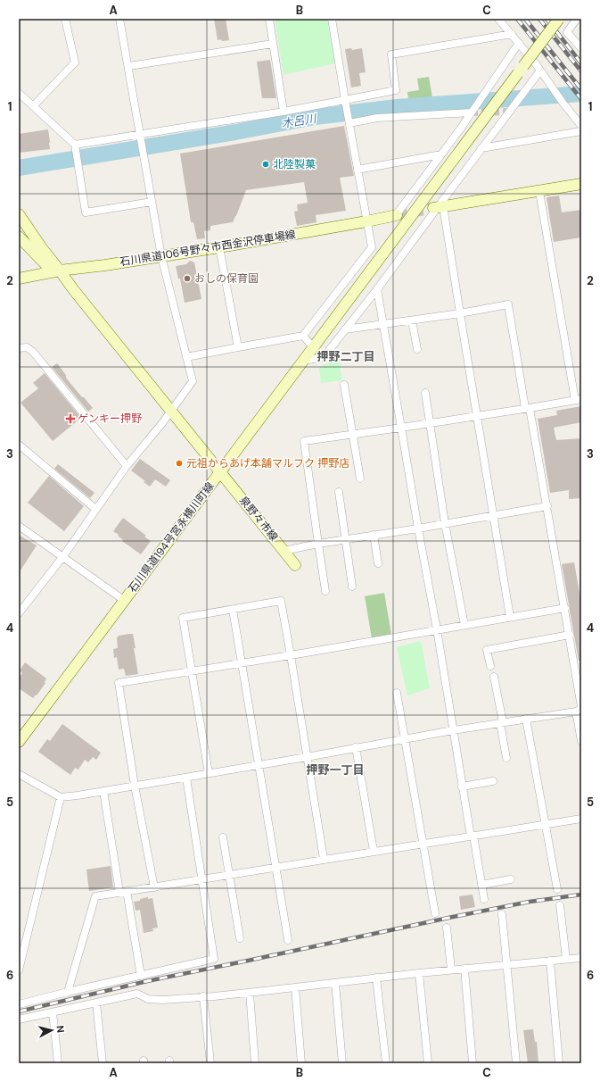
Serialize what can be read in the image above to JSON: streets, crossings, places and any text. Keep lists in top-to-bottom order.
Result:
{
  "streets": {
    "main road": ["石川県道106号野々市西金沢停車場線", "泉野々市線", "石川県道194号宮永横川町線"]
  },
  "crossings": [
    ["石川県道106号野々市西金沢停車場線", "石川県道194号宮永横川町線"],
    ["泉野々市線", "石川県道194号宮永横川町線"]
  ],
  "districts": ["押野二丁目", "押野一丁目"],
  "water": ["木呂川"],
  "places": {
    "other": ["北陸製菓", "おしの保育園", "元祖からあげ本舗マルフク 押野店"],
    "health": ["ゲンキー押野"]
  },
  "north": "right",
  "grid": {
    "columns": ["A", "B", "C"],
    "rows": [
      "1",
      "2",
      "3",
      "4",
      "5",
      "6"
    ]
  }
}
